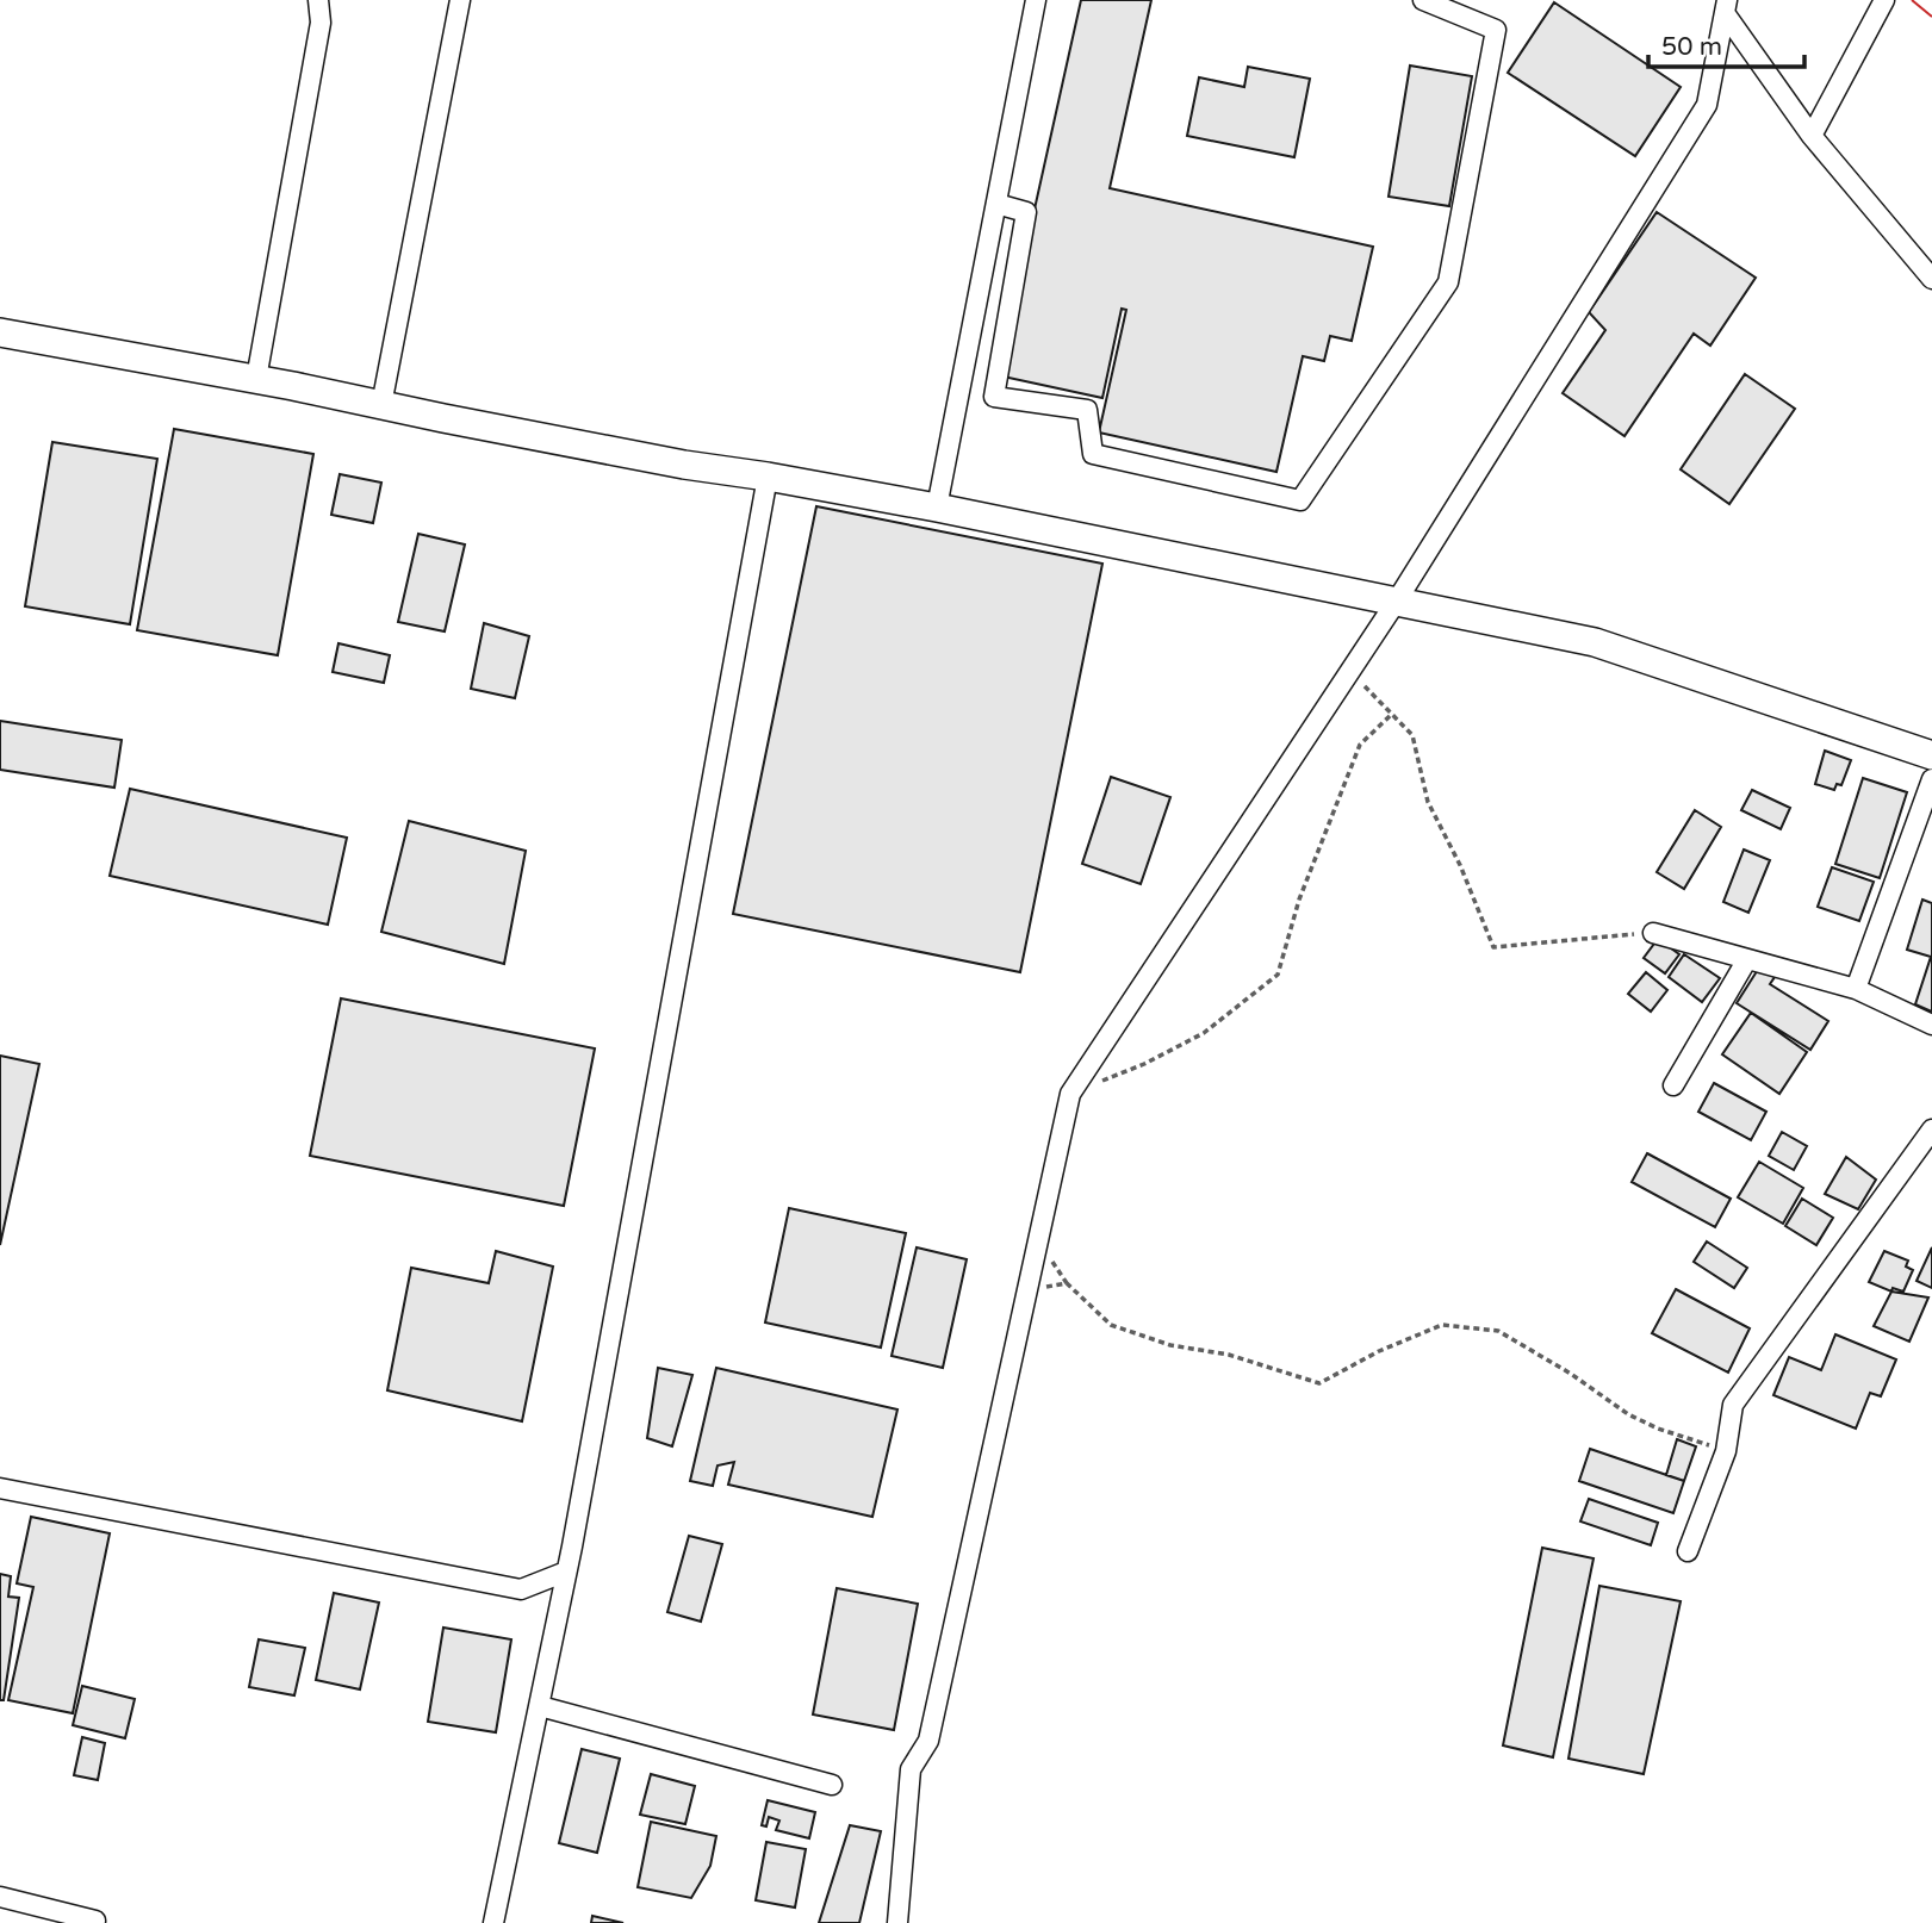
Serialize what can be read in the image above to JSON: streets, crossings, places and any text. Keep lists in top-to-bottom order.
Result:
{
  "scale_bar": "50 m"
}
